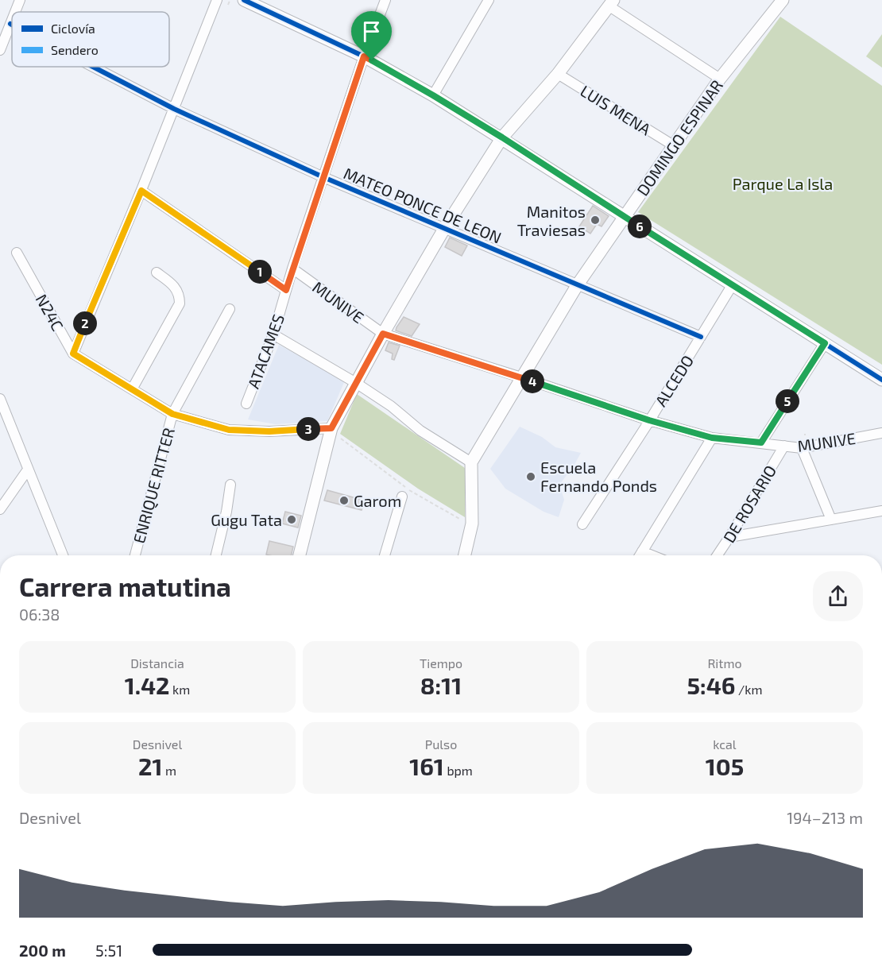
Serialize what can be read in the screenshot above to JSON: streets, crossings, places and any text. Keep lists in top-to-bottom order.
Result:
{
  "streets": {
    "street": [
      "LUIS MENA",
      "DOMINGO ESPINAR",
      "MATEO PONCE DE LEON",
      "MUNIVE",
      "N24C",
      "ATACAMES",
      "ALCEDO",
      "ENRIQUE RITTER",
      "DE ROSARIO"
    ]
  },
  "crossings": [
    ["LUIS MENA", "DOMINGO ESPINAR"],
    ["DOMINGO ESPINAR", "MATEO PONCE DE LEON"],
    ["DOMINGO ESPINAR", "MUNIVE"],
    ["MATEO PONCE DE LEON", "ATACAMES"],
    ["MATEO PONCE DE LEON", "ALCEDO"],
    ["MUNIVE", "ATACAMES"],
    ["MUNIVE", "ALCEDO"],
    ["MUNIVE", "DE ROSARIO"],
    ["N24C", "ENRIQUE RITTER"]
  ],
  "parks": ["Parque La Isla"],
  "places": [
    "Manitos Traviesas",
    "Escuela Fernando Ponds",
    "Garom",
    "Gugu Tata"
  ],
  "legend": ["Ciclovía", "Sendero"],
  "page": {
    "pins": [
      "6",
      "1",
      "2",
      "4",
      "5",
      "3"
    ],
    "heading": ["Carrera matutina", "06:38"],
    "stats": [
      ["Distancia", "1.42 km"],
      ["Tiempo", "8:11"],
      ["Ritmo", "5:46 /km"],
      ["Desnivel", "21 m"],
      ["Pulso", "161 bpm"],
      ["kcal", "105"]
    ],
    "chart": ["Desnivel", "194–213 m"],
    "list": [
      {
        "name": "200 m",
        "note": "5:51"
      }
    ]
  }
}
